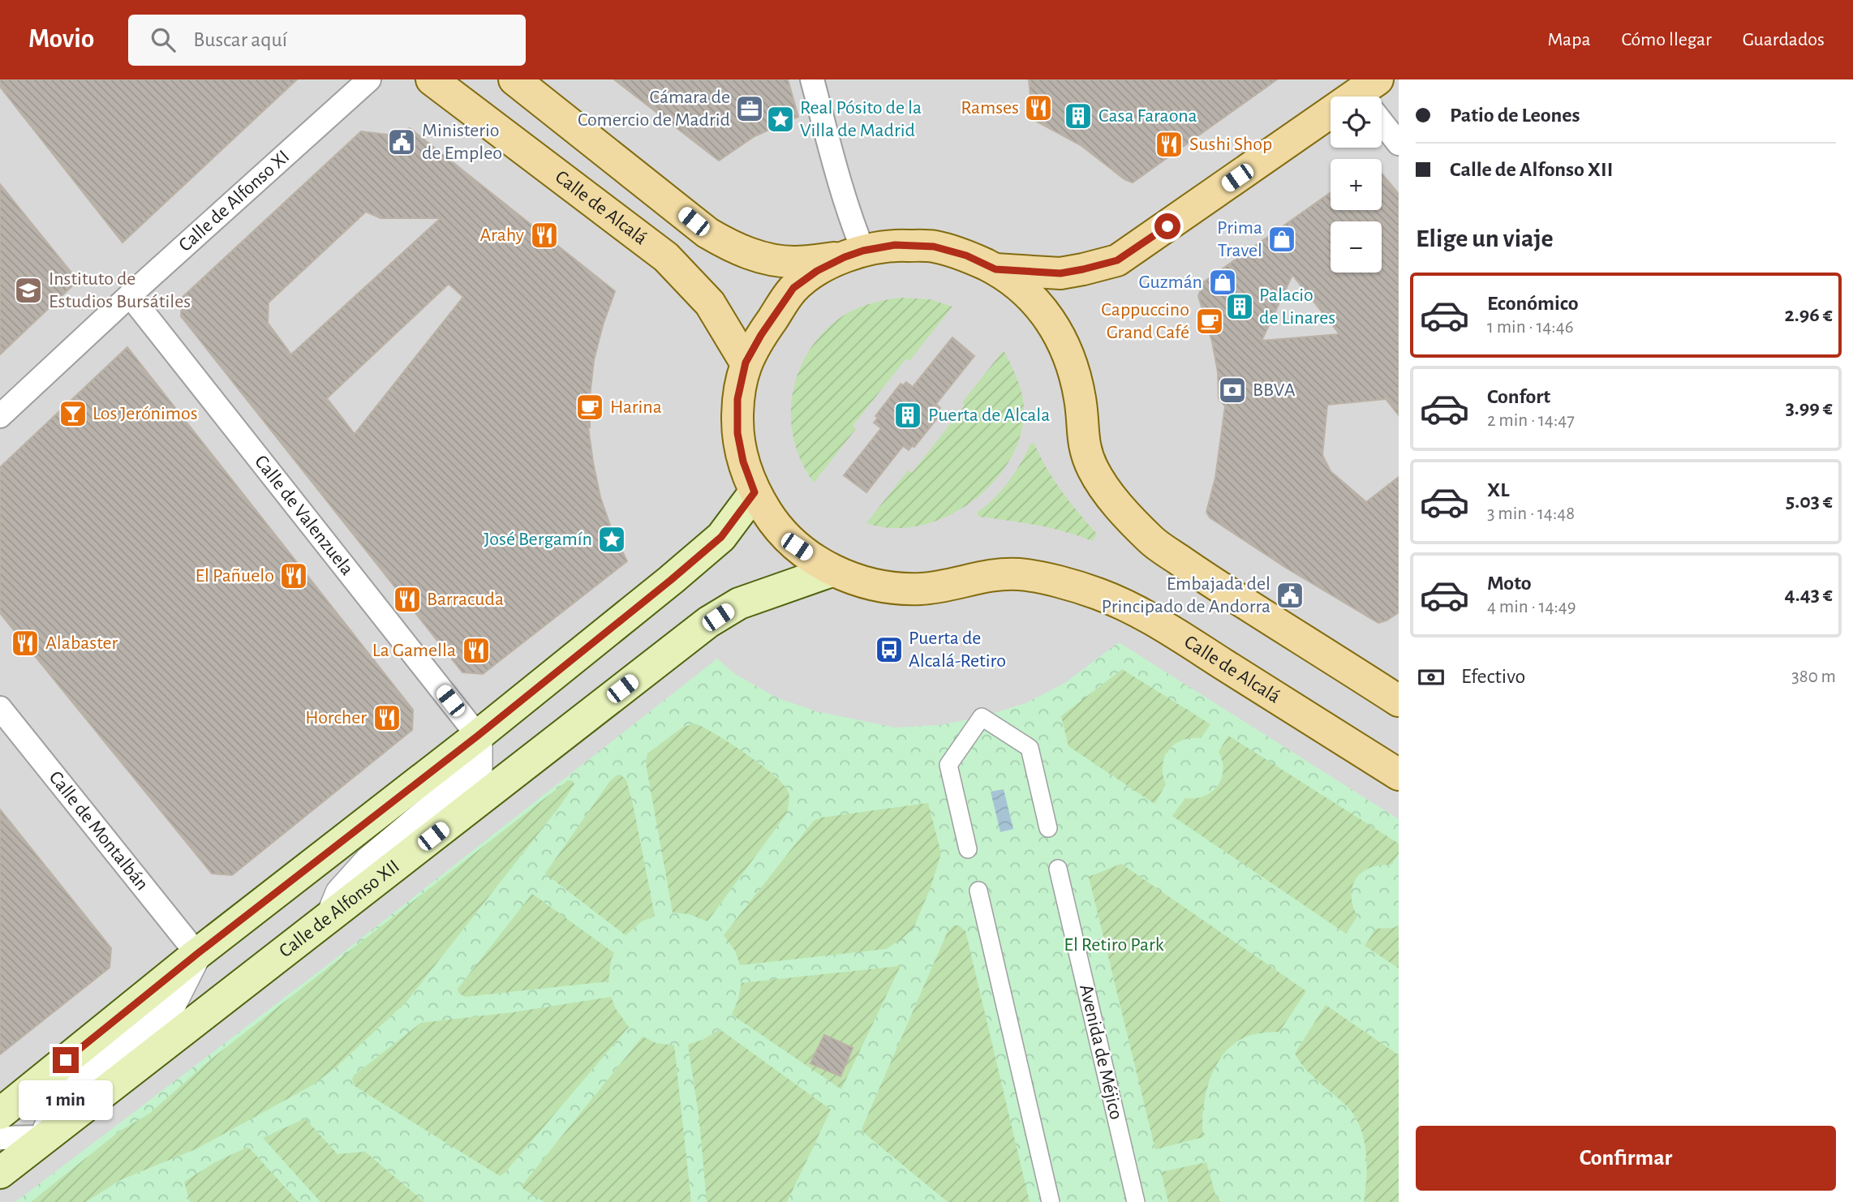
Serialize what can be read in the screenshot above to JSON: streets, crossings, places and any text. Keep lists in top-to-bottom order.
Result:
{
  "streets": {
    "main road": ["Calle de Alcalá", "Calle de Alfonso XII"],
    "street": [
      "Calle de Alfonso XI",
      "Calle de Valenzuela",
      "Calle de Montalbán",
      "Avenida de Méjico"
    ]
  },
  "crossings": [
    ["Calle de Alfonso XI", "Calle de Valenzuela"],
    ["Calle de Alcalá", "Calle de Alfonso XII"]
  ],
  "parks": ["El Retiro Park"],
  "places": {
    "restaurant": [
      "Ramses",
      "Sushi Shop",
      "Arahy",
      "El Pañuelo",
      "Barracuda",
      "Alabaster",
      "La Gamella",
      "Horcher"
    ],
    "office": ["Cámara de Comercio de Madrid"],
    "building": ["Casa Faraona", "Palacio de Linares", "Puerta de Alcala"],
    "place": ["Real Pósito de la Villa de Madrid", "José Bergamín"],
    "public building": ["Ministerio de Empleo", "Embajada del Principado de Andorra"],
    "shop": ["Prima Travel", "Guzmán"],
    "school or university": ["Instituto de Estudios Bursátiles"],
    "cafe": ["Cappuccino Grand Café", "Harina"],
    "bank": ["BBVA"],
    "bar": ["Los Jerónimos"],
    "bus stop": ["Puerta de Alcalá-Retiro"]
  },
  "page": {
    "header": "Movio",
    "search": "Buscar aquí",
    "nav": ["Mapa", "Cómo llegar", "Guardados"],
    "banner": ["Patio de Leones", "Calle de Alfonso XII"],
    "map_buttons": ["+", "−"],
    "heading": "Elige un viaje",
    "list": [
      {
        "name": "Económico",
        "note": "1 min · 14:46",
        "value": "2.96 €"
      },
      {
        "name": "Confort",
        "note": "2 min · 14:47",
        "value": "3.99 €"
      },
      {
        "name": "XL",
        "note": "3 min · 14:48",
        "value": "5.03 €"
      },
      {
        "name": "Moto",
        "note": "4 min · 14:49",
        "value": "4.43 €"
      }
    ],
    "pay": ["Efectivo", "380 m"],
    "bubble": "1 min",
    "buttons": "Confirmar"
  }
}
